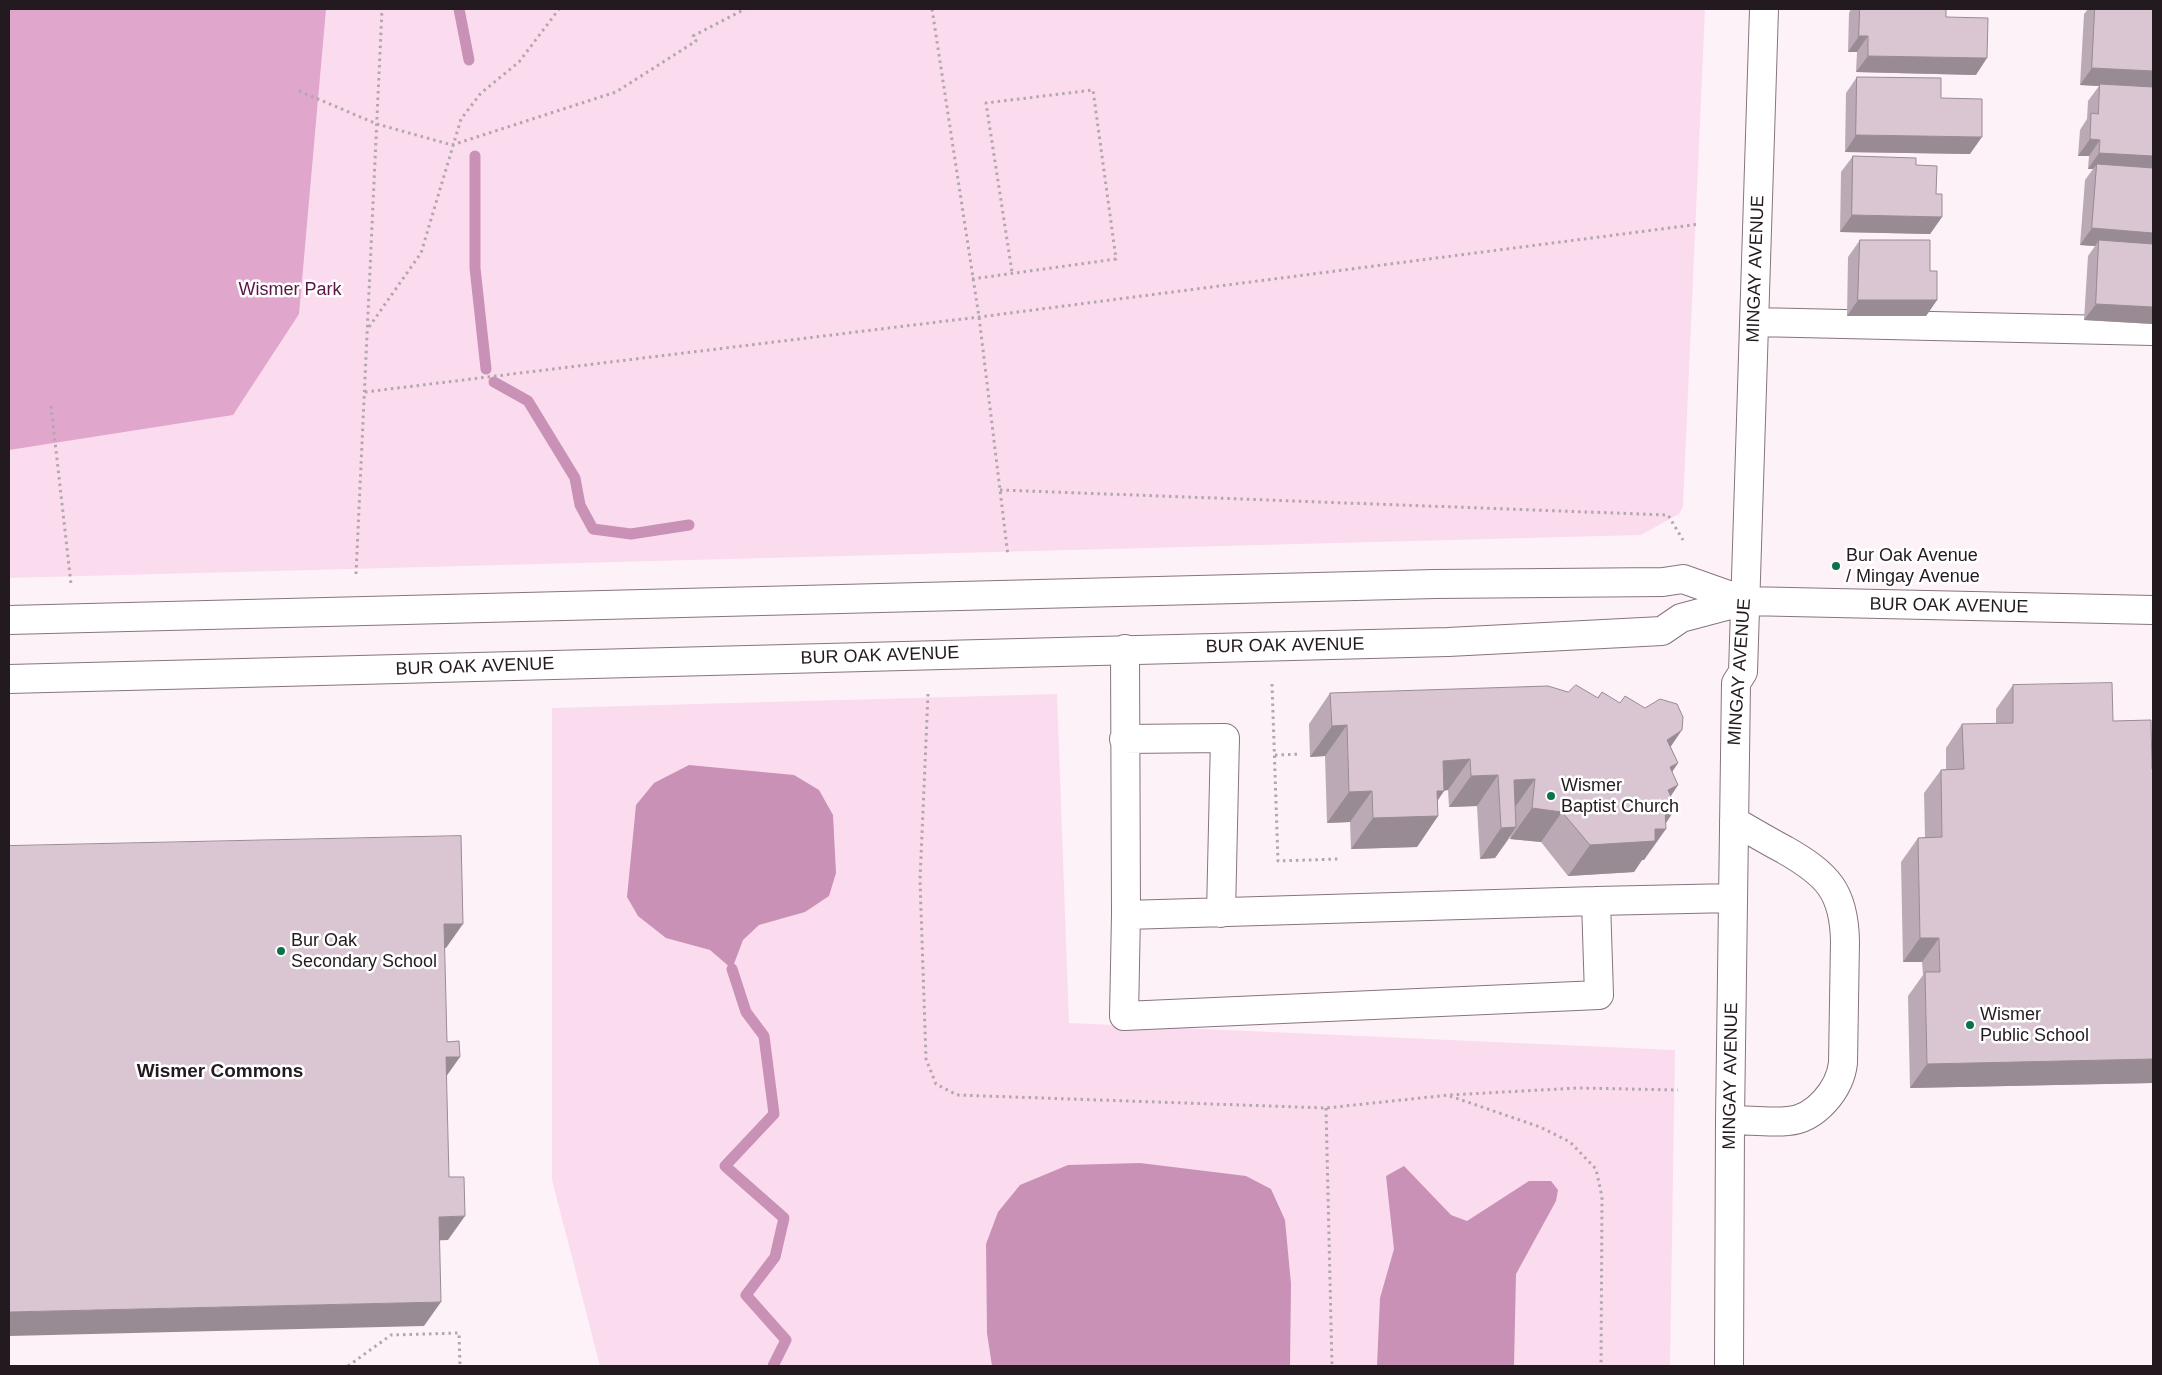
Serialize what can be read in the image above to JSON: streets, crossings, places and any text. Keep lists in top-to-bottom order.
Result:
{
  "streets": {
    "street": ["MINGAY AVENUE", "BUR OAK AVENUE"]
  },
  "crossings": [
    ["MINGAY AVENUE", "BUR OAK AVENUE"]
  ],
  "districts": ["Wismer Commons"],
  "parks": ["Wismer Park"],
  "places": [
    "Bur Oak Avenue / Mingay Avenue",
    "Wismer Baptist Church",
    "Bur Oak Secondary School",
    "Wismer Public School"
  ]
}
